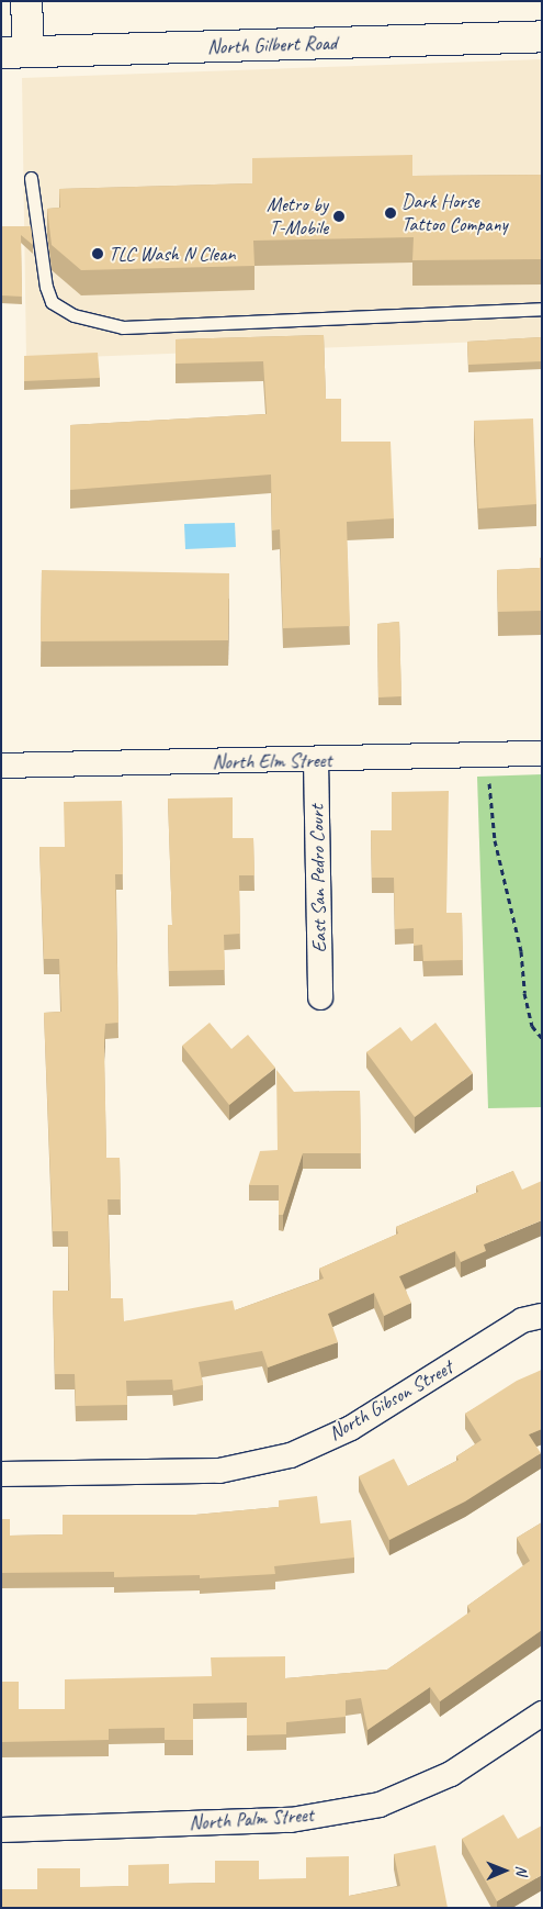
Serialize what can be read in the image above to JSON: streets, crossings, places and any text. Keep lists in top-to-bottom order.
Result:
{
  "streets": {
    "main road": ["North Gilbert Road"],
    "street": [
      "North Elm Street",
      "East San Pedro Court",
      "North Gibson Street",
      "North Palm Street"
    ]
  },
  "crossings": [
    ["North Elm Street", "East San Pedro Court"]
  ],
  "places": ["Dark Horse Tattoo Company", "Metro by T-Mobile", "TLC Wash N Clean"],
  "north": "right"
}
